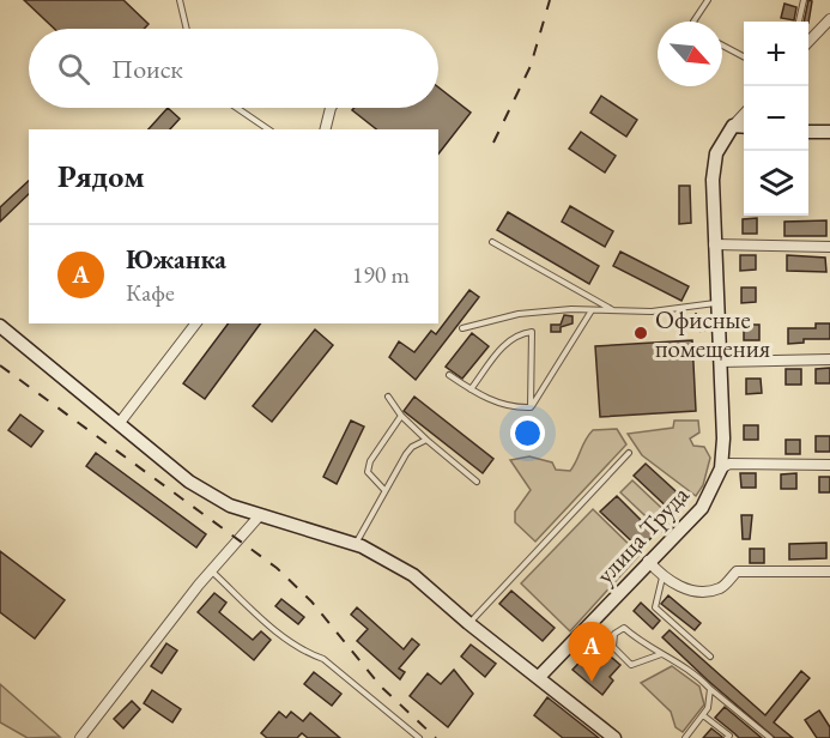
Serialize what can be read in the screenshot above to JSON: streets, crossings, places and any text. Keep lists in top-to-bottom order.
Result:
{
  "streets": {
    "main road": ["улица Труда"]
  },
  "places": ["Офисные помещения"],
  "north": "bottom right",
  "page": {
    "map_buttons": ["+", "−"],
    "search": "Поиск",
    "heading": "Рядом",
    "list": [
      {
        "mark": "A",
        "name": "Южанка",
        "note": "Кафе",
        "value": "190 m"
      }
    ],
    "pins": "A"
  }
}
